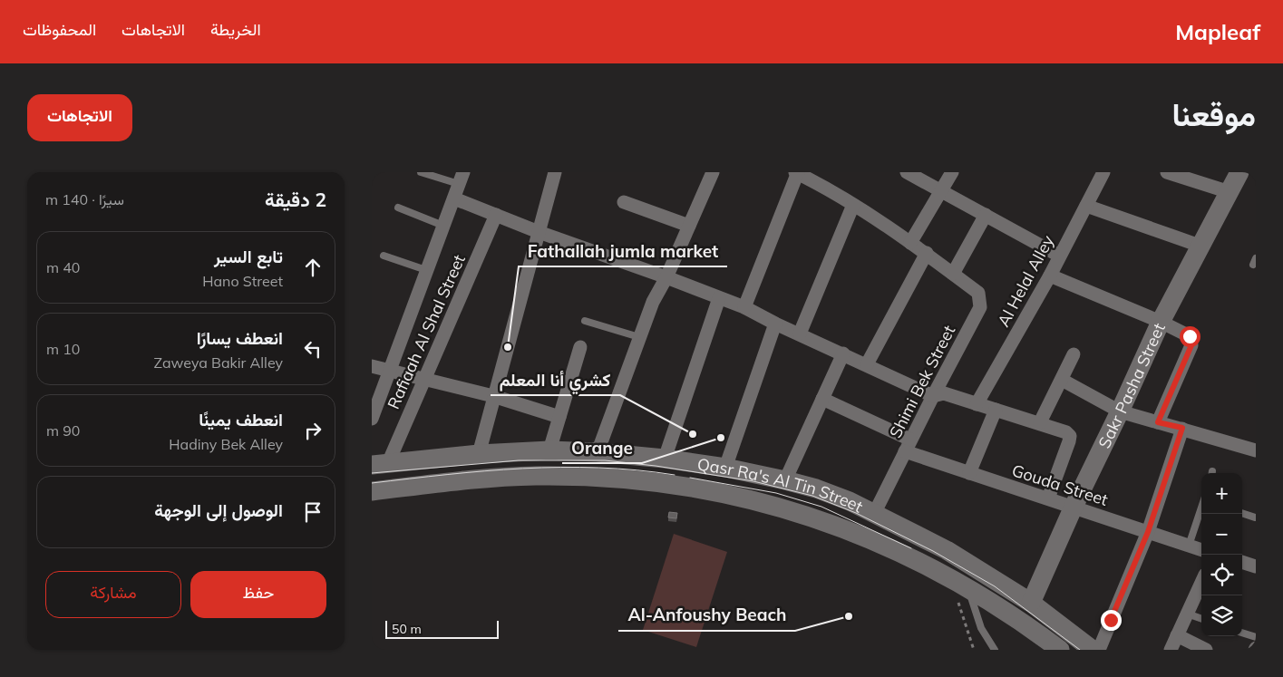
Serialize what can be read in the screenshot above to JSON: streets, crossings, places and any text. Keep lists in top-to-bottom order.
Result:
{
  "streets": {
    "main road": ["Sakr Pasha Street", "Qasr Ra's Al Tin Street"],
    "street": [
      "Al Helal Alley",
      "Rafiaah Al Shal Street",
      "Shimi Bek Street",
      "Gouda Street"
    ]
  },
  "crossings": [
    ["Rafiaah Al Shal Street", "Qasr Ra's Al Tin Street"],
    ["Shimi Bek Street", "Gouda Street"],
    ["Shimi Bek Street", "Qasr Ra's Al Tin Street"],
    ["Sakr Pasha Street", "Gouda Street"],
    ["Sakr Pasha Street", "Qasr Ra's Al Tin Street"]
  ],
  "places": [
    "Fathallah jumla market",
    "كشري أنا المعلم",
    "Orange",
    "Al-Anfoushy Beach"
  ],
  "scale_bar": "50 m",
  "page": {
    "header": "Mapleaf",
    "nav": ["الخريطة", "الاتجاهات", "المحفوظات"],
    "title": "موقعنا",
    "buttons": [
      "الاتجاهات",
      ["حفظ", "مشاركة"]
    ],
    "heading": ["2 دقيقة", "سيرًا · 140 m"],
    "list": [
      ["تابع السير", "Hano Street", "40 m"],
      ["انعطف يسارًا", "Zaweya Bakir Alley", "10 m"],
      ["انعطف يمينًا", "Hadiny Bek Alley", "90 m"],
      "الوصول إلى الوجهة"
    ],
    "map_buttons": ["+", "−"],
    "scale": "50 m"
  }
}
